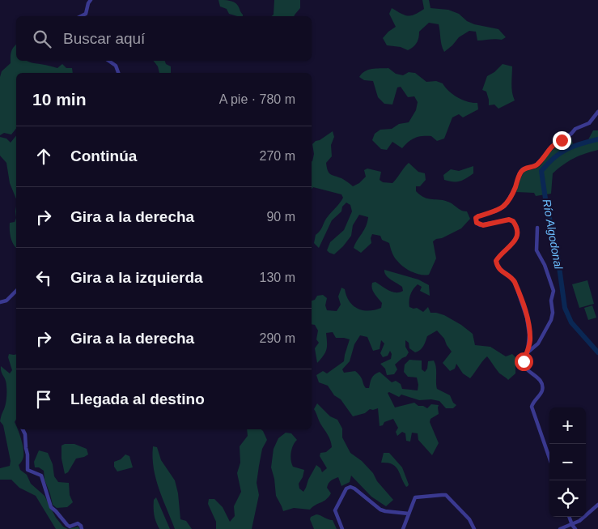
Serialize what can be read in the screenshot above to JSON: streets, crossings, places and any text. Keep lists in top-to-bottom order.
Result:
{
  "water": ["Río Algodonal"],
  "page": {
    "search": "Buscar aquí",
    "heading": ["10 min", "A pie · 780 m"],
    "list": [
      ["Continúa", "270 m"],
      ["Gira a la derecha", "90 m"],
      ["Gira a la izquierda", "130 m"],
      ["Gira a la derecha", "290 m"],
      "Llegada al destino"
    ],
    "map_buttons": ["+", "−"]
  }
}
